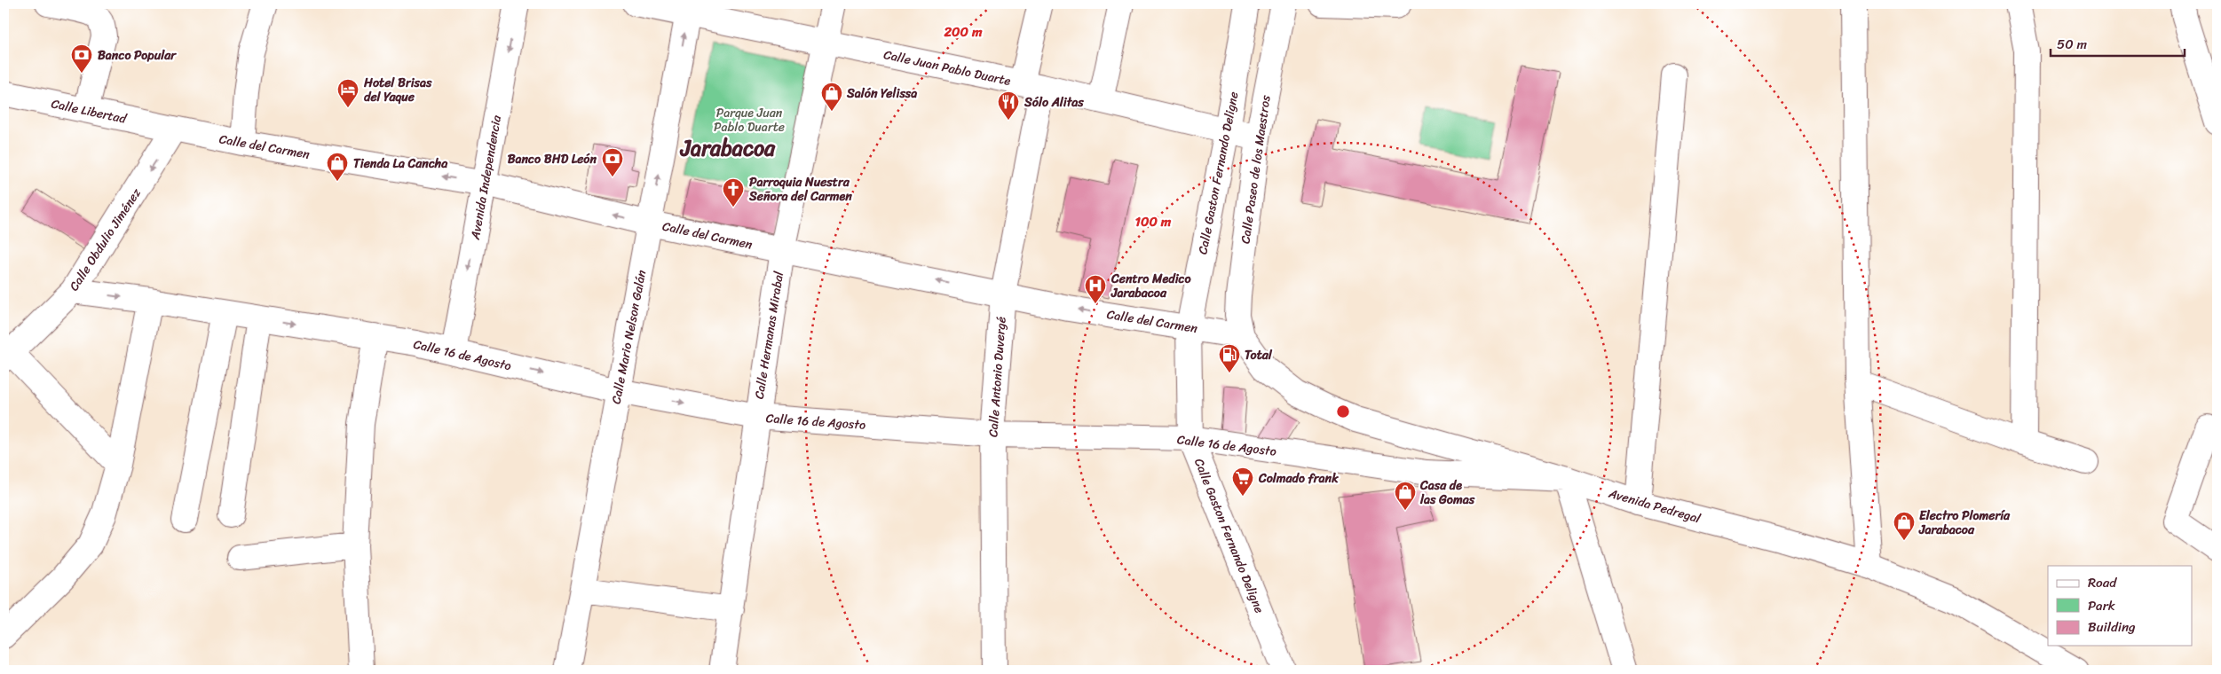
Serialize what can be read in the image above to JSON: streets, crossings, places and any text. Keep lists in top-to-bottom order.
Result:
{
  "streets": {
    "street": [
      "Calle Juan Pablo Duarte",
      "Calle Libertad",
      "Calle del Carmen",
      "Calle Paseo de los Maestros",
      "Calle Gaston Fernando Deligne",
      "Avenida Independencia",
      "Calle Obdulio Jiménez",
      "Calle Hermanas Mirabal",
      "Calle Mario Nelson Galán",
      "Calle 16 de Agosto",
      "Calle Antonio Duvergé",
      "Avenida Pedregal"
    ]
  },
  "crossings": [
    ["Calle Juan Pablo Duarte", "Calle Paseo de los Maestros"],
    ["Calle Juan Pablo Duarte", "Calle Gaston Fernando Deligne"],
    ["Calle Juan Pablo Duarte", "Calle Hermanas Mirabal"],
    ["Calle Juan Pablo Duarte", "Calle Mario Nelson Galán"],
    ["Calle Juan Pablo Duarte", "Calle Antonio Duvergé"],
    ["Calle Libertad", "Calle del Carmen"],
    ["Calle Libertad", "Calle Obdulio Jiménez"],
    ["Calle del Carmen", "Calle Paseo de los Maestros"],
    ["Calle del Carmen", "Calle Gaston Fernando Deligne"],
    ["Calle del Carmen", "Avenida Independencia"],
    ["Calle del Carmen", "Calle Obdulio Jiménez"],
    ["Calle del Carmen", "Calle Hermanas Mirabal"],
    ["Calle del Carmen", "Calle Mario Nelson Galán"],
    ["Calle del Carmen", "Calle Antonio Duvergé"],
    ["Calle del Carmen", "Avenida Pedregal"],
    ["Calle Paseo de los Maestros", "Avenida Pedregal"],
    ["Calle Gaston Fernando Deligne", "Calle 16 de Agosto"],
    ["Avenida Independencia", "Calle 16 de Agosto"],
    ["Calle Obdulio Jiménez", "Calle 16 de Agosto"],
    ["Calle Hermanas Mirabal", "Calle 16 de Agosto"],
    ["Calle Mario Nelson Galán", "Calle 16 de Agosto"],
    ["Calle 16 de Agosto", "Calle Antonio Duvergé"],
    ["Calle 16 de Agosto", "Avenida Pedregal"]
  ],
  "one_way": ["Calle del Carmen", "Avenida Independencia"],
  "districts": ["Jarabacoa"],
  "parks": ["Parque Juan Pablo Duarte"],
  "places": {
    "bank": ["Banco Popular", "Banco BHD León"],
    "hotel": ["Hotel Brisas del Yaque"],
    "shop": [
      "Salón Yelissa",
      "Tienda La Cancha",
      "Casa de las Gomas",
      "Electro Plomería Jarabacoa"
    ],
    "restaurant": ["Sólo Alitas"],
    "church": ["Parroquia Nuestra Señora del Carmen"],
    "hospital": ["Centro Medico Jarabacoa"],
    "fuel station": ["Total"],
    "supermarket": ["Colmado frank"]
  },
  "legend": ["Road", "Park", "Building"],
  "scale_bar": "50 m",
  "rings": ["200 m", "100 m"]
}
